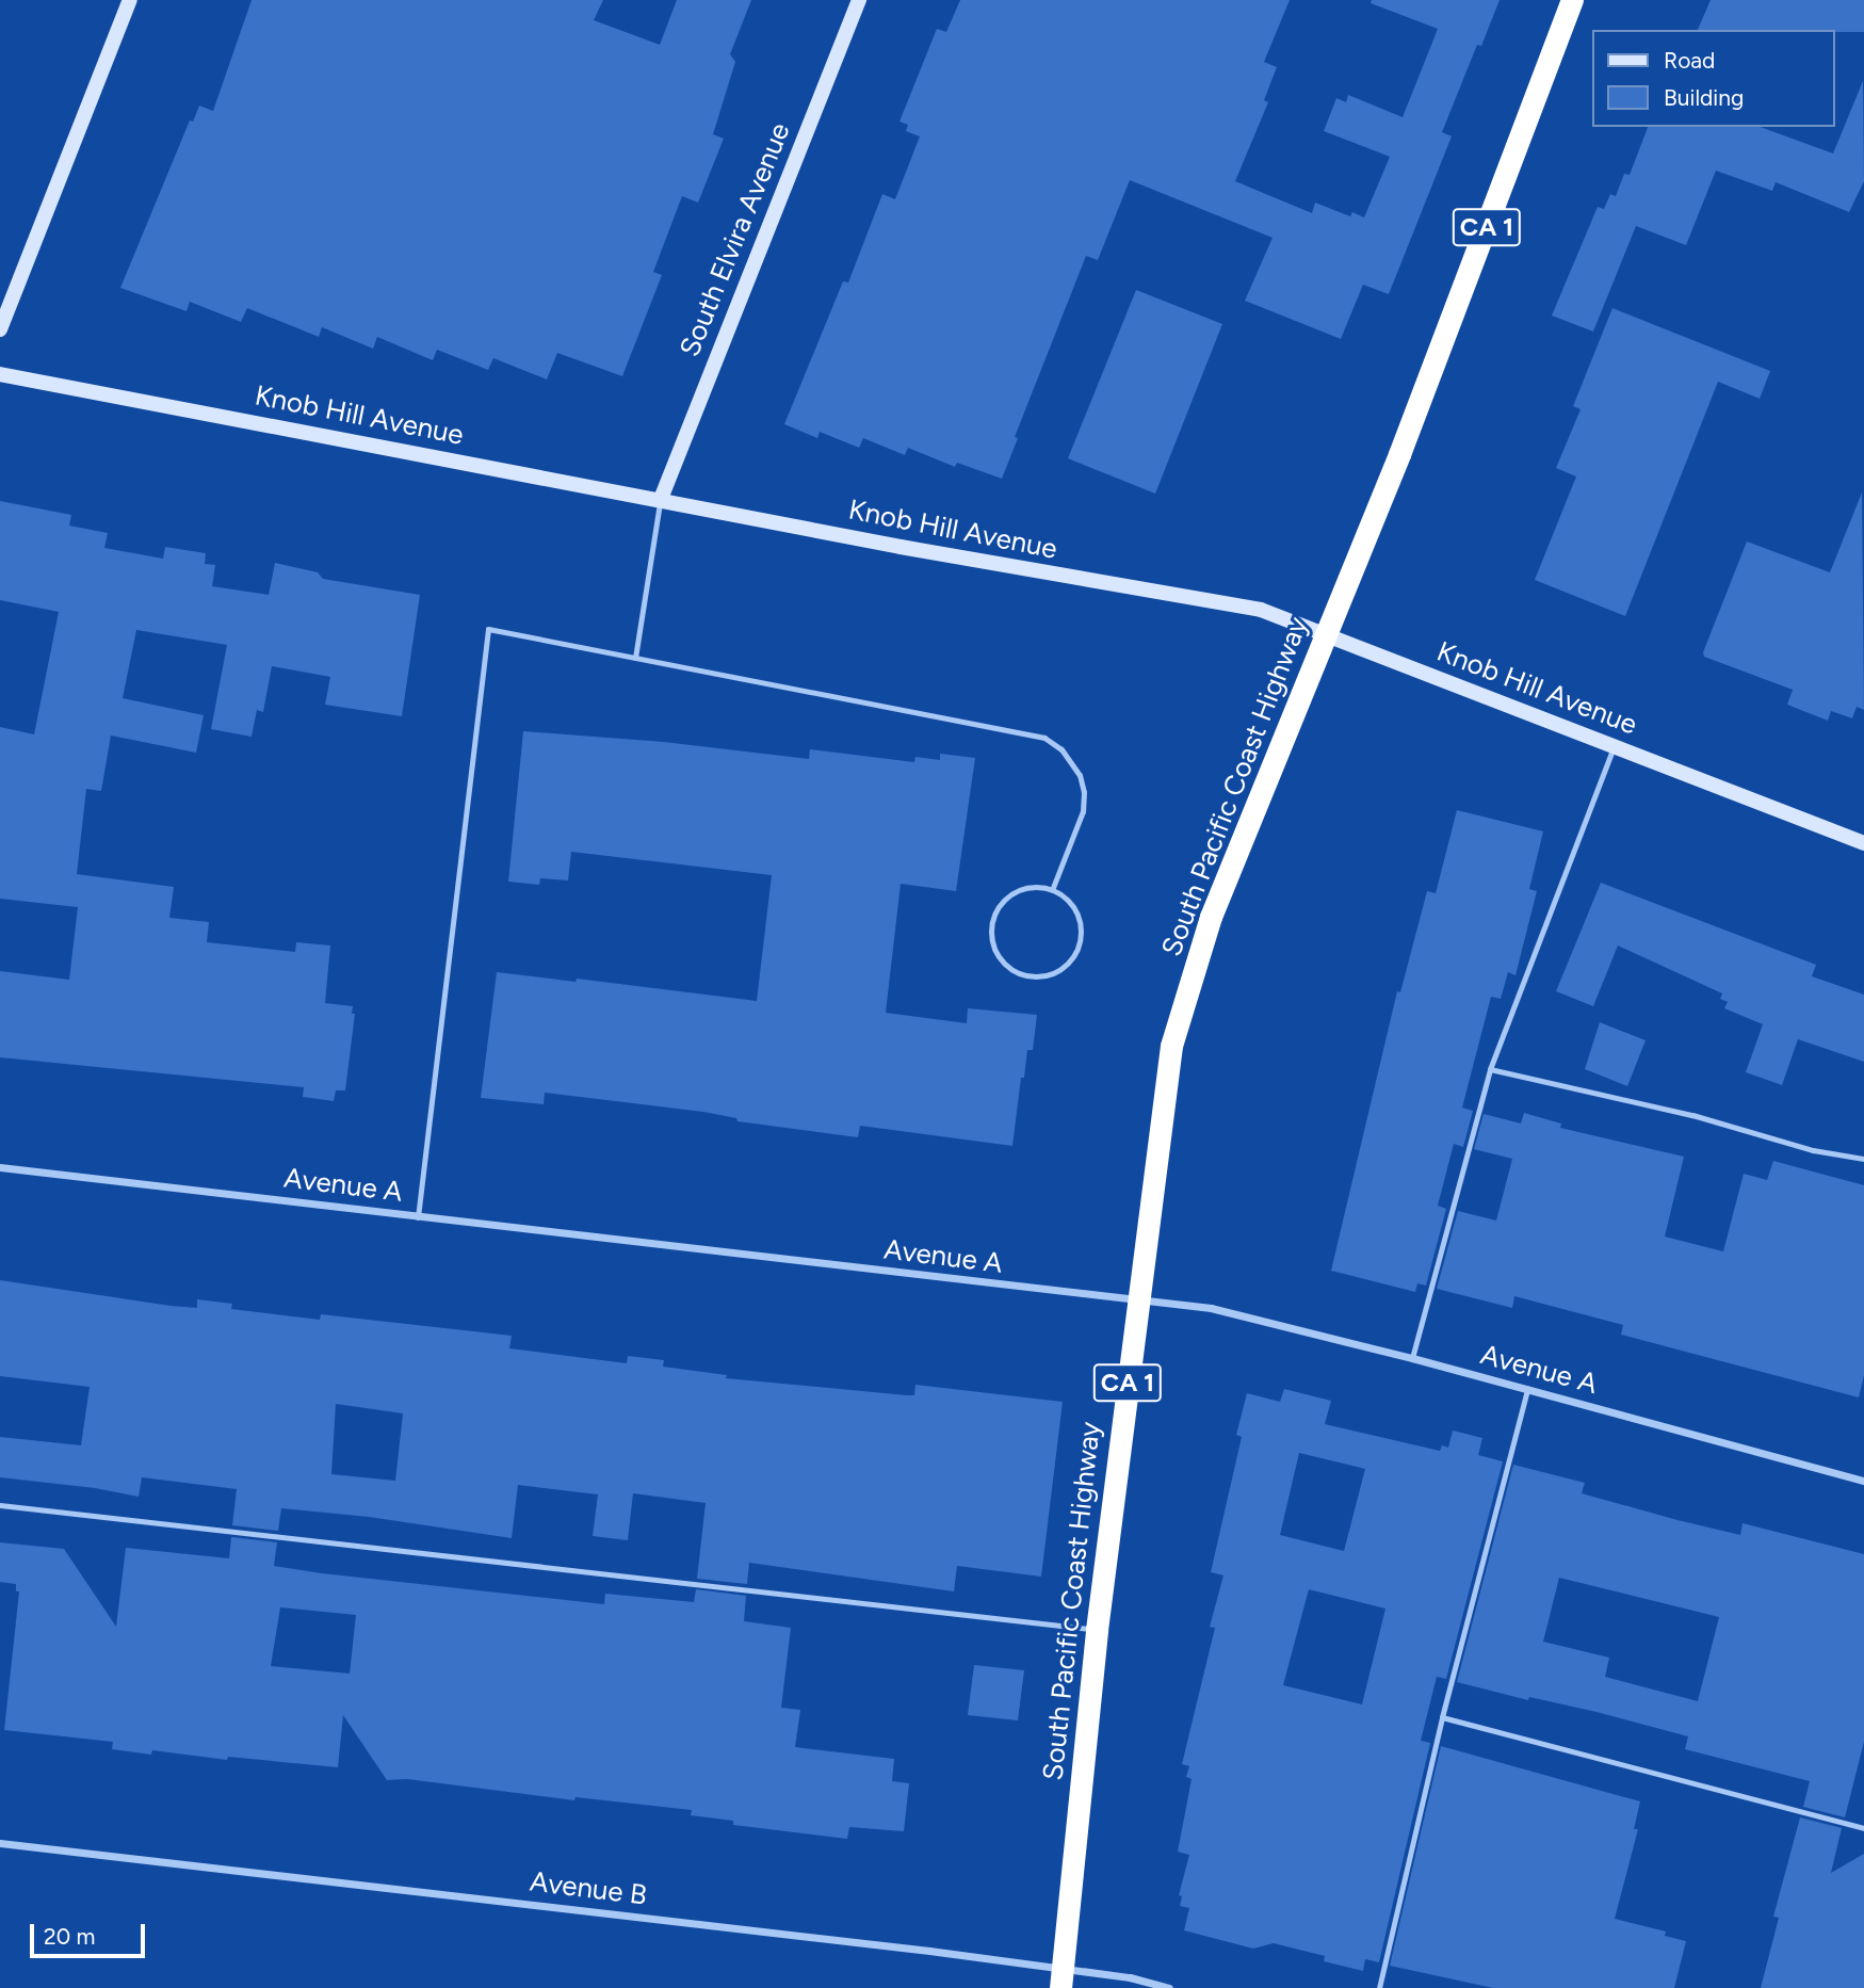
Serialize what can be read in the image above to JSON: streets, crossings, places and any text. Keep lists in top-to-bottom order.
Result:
{
  "streets": {
    "highway": ["CA 1", "South Pacific Coast Highway"],
    "street": [
      "South Elvira Avenue",
      "Knob Hill Avenue",
      "Avenue A",
      "Avenue B"
    ]
  },
  "crossings": [
    ["South Elvira Avenue", "Knob Hill Avenue"],
    ["Knob Hill Avenue", "South Pacific Coast Highway"],
    ["South Pacific Coast Highway", "Avenue A"],
    ["South Pacific Coast Highway", "Avenue B"]
  ],
  "legend": ["Road", "Building"],
  "scale_bar": "20 m"
}
